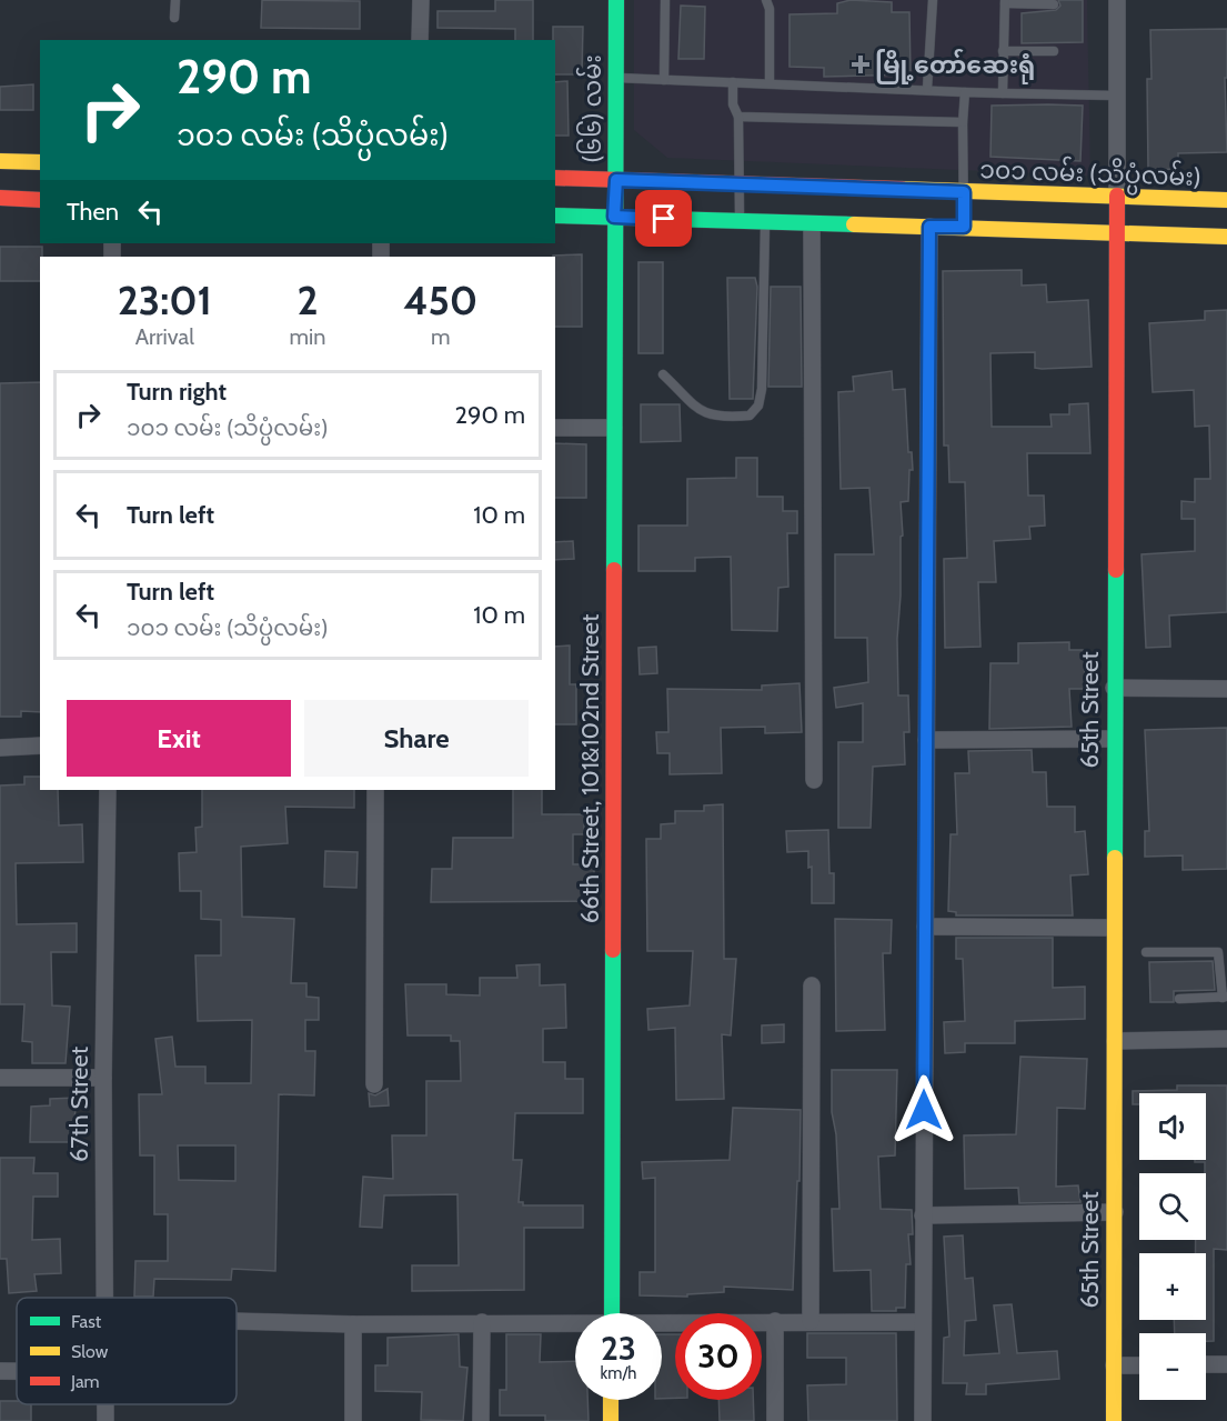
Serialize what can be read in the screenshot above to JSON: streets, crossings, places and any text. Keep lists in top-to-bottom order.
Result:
{
  "streets": {
    "street": [
      "(၆၆) လမ်း",
      "၁၀၁ လမ်း (သိပ္ပံလမ်း)",
      "65th Street",
      "66th Street, 101&102nd Street",
      "67th Street"
    ]
  },
  "crossings": [
    ["(၆၆) လမ်း", "၁၀၁ လမ်း (သိပ္ပံလမ်း)"],
    ["(၆၆) လမ်း", "66th Street, 101&102nd Street"],
    ["၁၀၁ လမ်း (သိပ္ပံလမ်း)", "65th Street"]
  ],
  "places": {
    "health": ["မြို့တော်ဆေးရုံ"]
  },
  "legend": ["Fast", "Slow", "Jam"],
  "page": {
    "turn": ["290 m", "၁၀၁ လမ်း (သိပ္ပံလမ်း)"],
    "then": "Then",
    "eta": [
      "23:01",
      "Arrival",
      "2",
      "min",
      "450",
      "m"
    ],
    "list": [
      {
        "name": "Turn right",
        "note": "၁၀၁ လမ်း (သိပ္ပံလမ်း)",
        "value": "290 m"
      },
      {
        "name": "Turn left",
        "value": "10 m"
      },
      {
        "name": "Turn left",
        "note": "၁၀၁ လမ်း (သိပ္ပံလမ်း)",
        "value": "10 m"
      }
    ],
    "buttons": ["Exit", "Share"],
    "map_buttons": ["+", "−"],
    "speed": "23 km/h",
    "limit": "30"
  }
}
